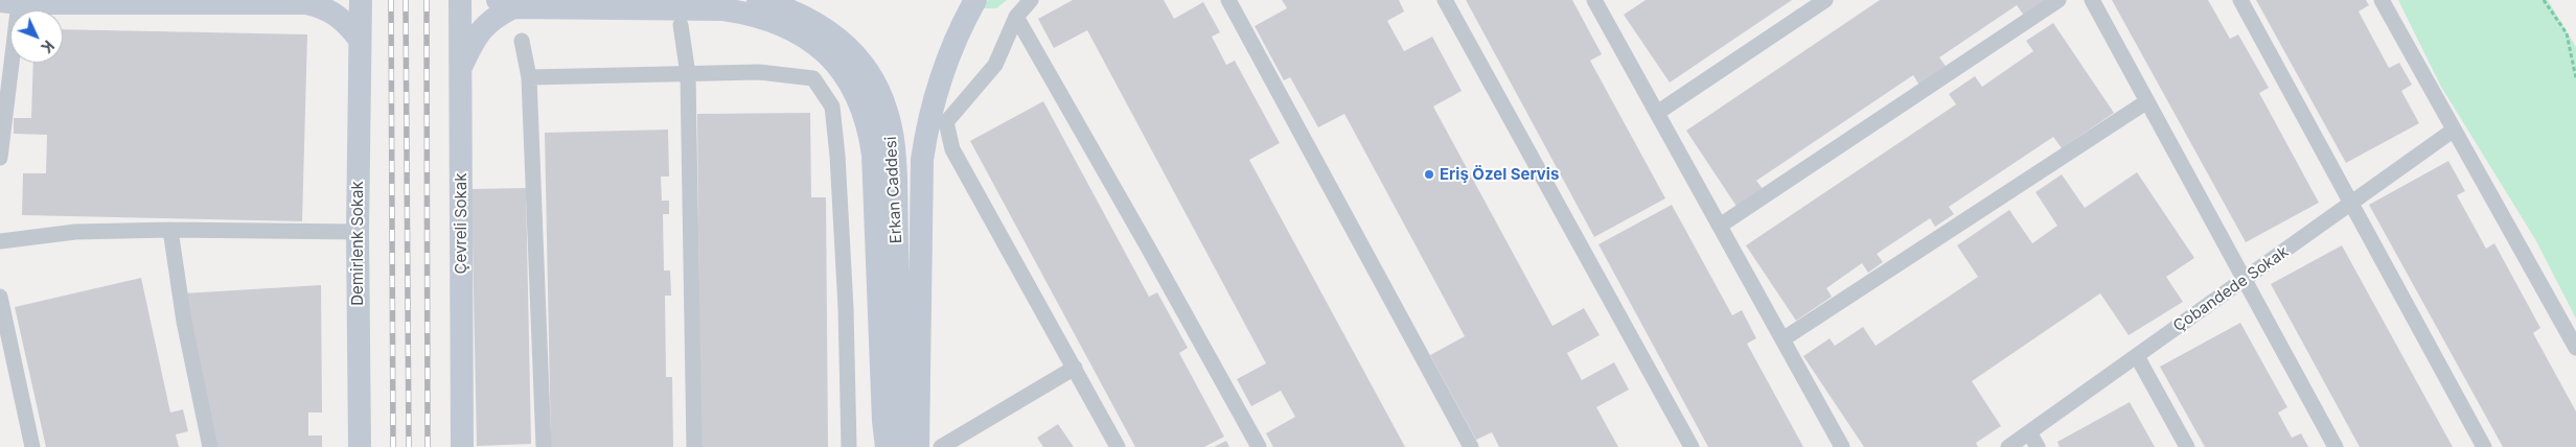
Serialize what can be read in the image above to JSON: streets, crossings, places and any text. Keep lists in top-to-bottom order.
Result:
{
  "streets": {
    "main road": ["Erkan Caddesi", "Çevreli Sokak", "Demirlenk Sokak"],
    "street": ["Çobandede Sokak"]
  },
  "places": ["Eriş Özel Servis"],
  "north": "bottom right"
}
